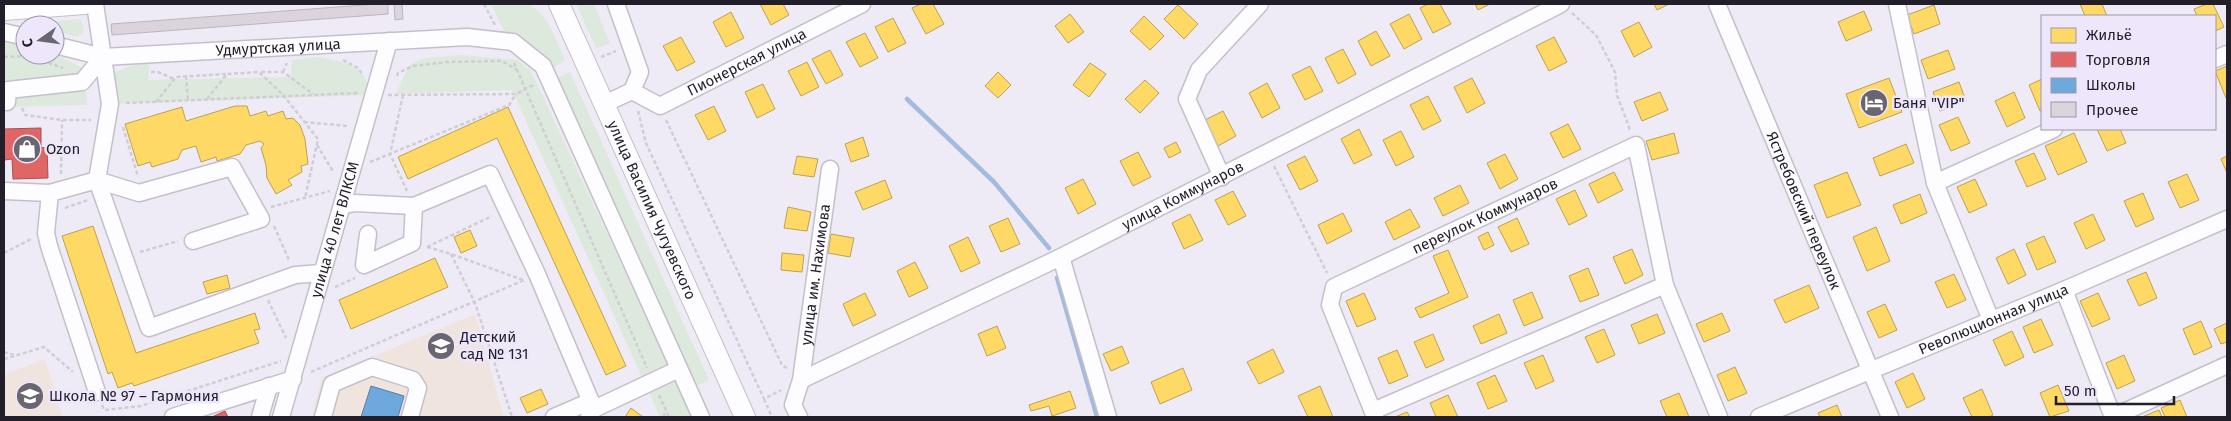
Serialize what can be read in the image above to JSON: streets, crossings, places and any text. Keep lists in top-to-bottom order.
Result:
{
  "streets": {
    "main road": ["улица Василия Чугуевского"],
    "street": [
      "Удмуртская улица",
      "Пионерская улица",
      "улица Коммунаров",
      "Ястребовский переулок",
      "переулок Коммунаров",
      "улица 40 лет ВЛКСМ",
      "улица им. Нахимова",
      "Революционная улица"
    ]
  },
  "crossings": [
    ["Удмуртская улица", "улица 40 лет ВЛКСМ"],
    ["улица Коммунаров", "улица им. Нахимова"],
    ["Ястребовский переулок", "Революционная улица"]
  ],
  "places": {
    "hotel": ["Баня \"VIP\""],
    "shop": ["Ozon"],
    "school or university": ["Детский сад № 131", "Школа № 97 – Гармония"]
  },
  "legend": [
    "Жильё",
    "Торговля",
    "Школы",
    "Прочее"
  ],
  "scale_bar": "50 m",
  "north": "left"
}
